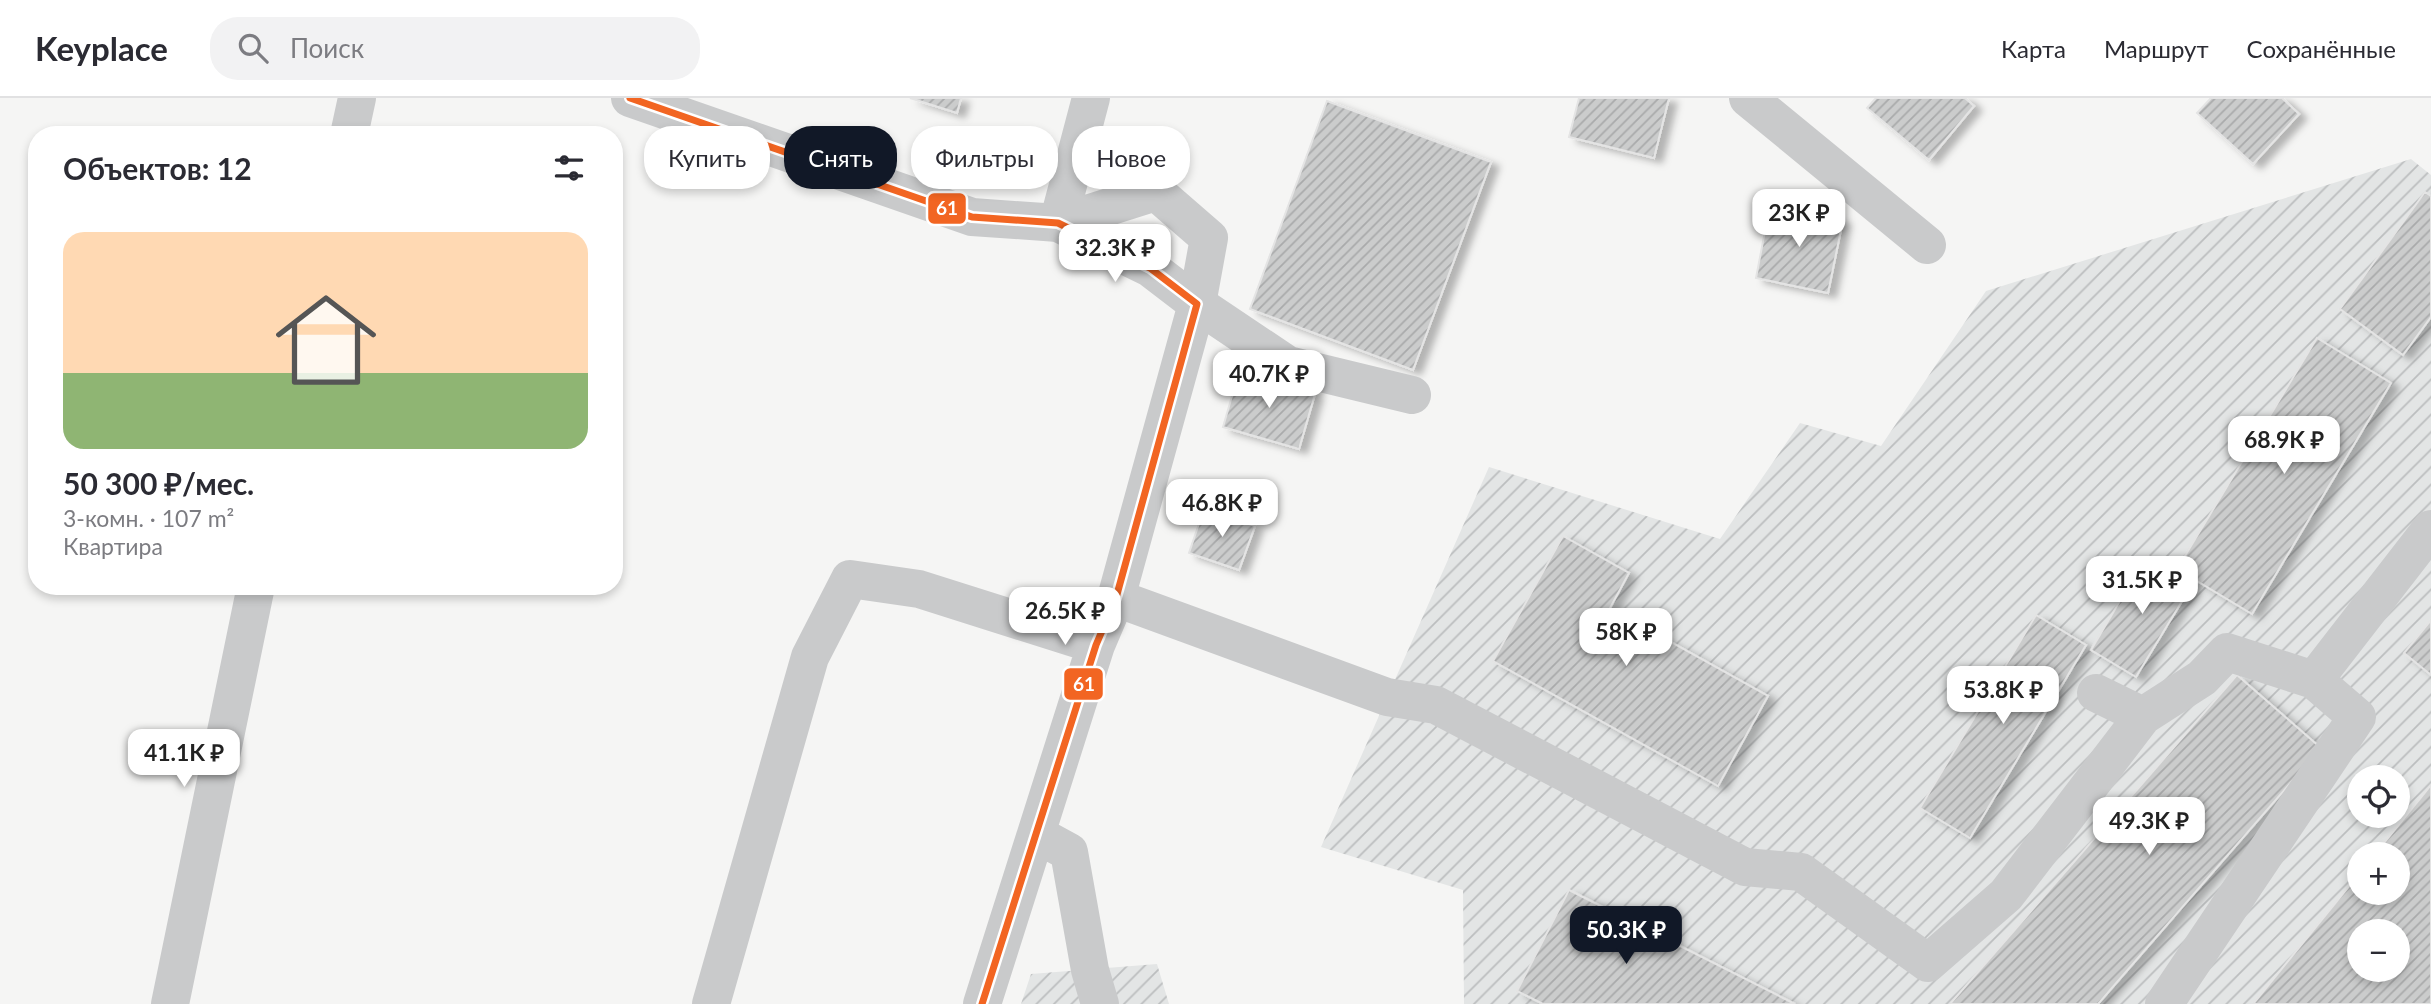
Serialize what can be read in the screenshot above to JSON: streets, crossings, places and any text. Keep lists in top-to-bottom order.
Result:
{
  "lines": ["transit line 61"],
  "page": {
    "header": "Keyplace",
    "search": "Поиск",
    "nav": ["Карта", "Маршрут", "Сохранённые"],
    "chip": [
      "Купить",
      "Снять",
      "Фильтры",
      "Новое"
    ],
    "heading": "Объектов: 12",
    "price": [
      "23K ₽",
      "32.3K ₽",
      "40.7K ₽",
      "68.9K ₽",
      "46.8K ₽",
      "31.5K ₽",
      "26.5K ₽",
      "58K ₽",
      "53.8K ₽",
      "41.1K ₽",
      "49.3K ₽",
      "50.3K ₽"
    ],
    "list": [
      {
        "name": "50 300 ₽/мес.",
        "note": "3-комн. · 107 m² · Квартира"
      }
    ],
    "map_buttons": ["+", "−"]
  }
}
